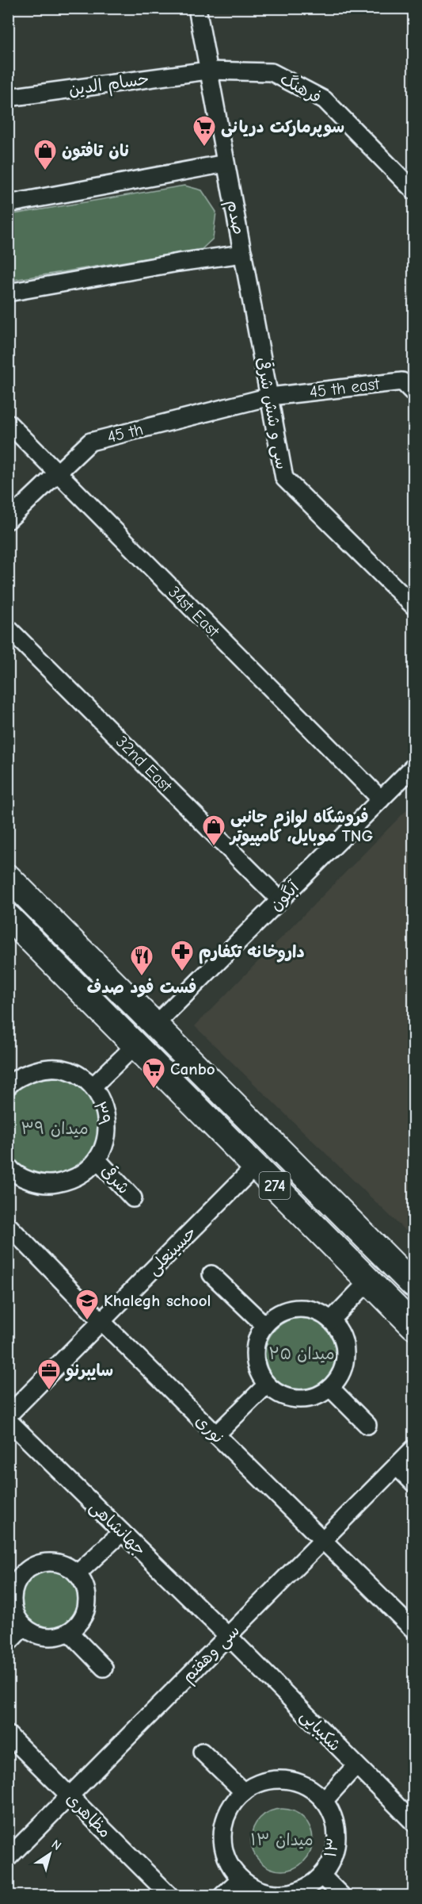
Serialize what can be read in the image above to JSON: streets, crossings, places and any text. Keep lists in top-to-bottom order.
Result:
{
  "streets": {
    "main road": ["274"],
    "street": [
      "حسام الدین",
      "فرهنگ",
      "صدم",
      "45 th east",
      "سی و شش شرقی",
      "45 th",
      "34st East",
      "32nd East",
      "آبگون",
      "۳۹",
      "شرقی",
      "حسینعلی",
      "نوری",
      "جهانشاهی",
      "سی وهفتم",
      "شکیبایی",
      "مظاهری",
      "۱۳"
    ]
  },
  "crossings": [
    ["حسام الدین", "فرهنگ"],
    ["حسام الدین", "صدم"],
    ["فرهنگ", "صدم"],
    ["صدم", "سی و شش شرقی"],
    ["45 th east", "سی و شش شرقی"],
    ["45 th east", "45 th"],
    ["سی و شش شرقی", "45 th"],
    ["45 th", "34st East"],
    ["34st East", "آبگون"],
    ["32nd East", "آبگون"],
    ["آبگون", "274"],
    ["۳۹", "شرقی"],
    ["274", "حسینعلی"],
    ["حسینعلی", "نوری"],
    ["نوری", "سی وهفتم"],
    ["جهانشاهی", "سی وهفتم"],
    ["جهانشاهی", "شکیبایی"],
    ["سی وهفتم", "شکیبایی"],
    ["سی وهفتم", "مظاهری"]
  ],
  "parks": ["میدان ۳۹", "میدان ۲۵", "میدان ۱۳"],
  "places": {
    "supermarket": ["سوپرمارکت دریانی", "Canbo"],
    "shop": ["نان تافتون", "فروشگاه لوازم جانبی موبایل، کامپيوتر TNG"],
    "pharmacy": ["داروخانه تکفارم"],
    "restaurant": ["فست فود صدف"],
    "school or university": ["Khalegh school"],
    "office": ["سایبرنو"]
  },
  "north": "top right"
}
